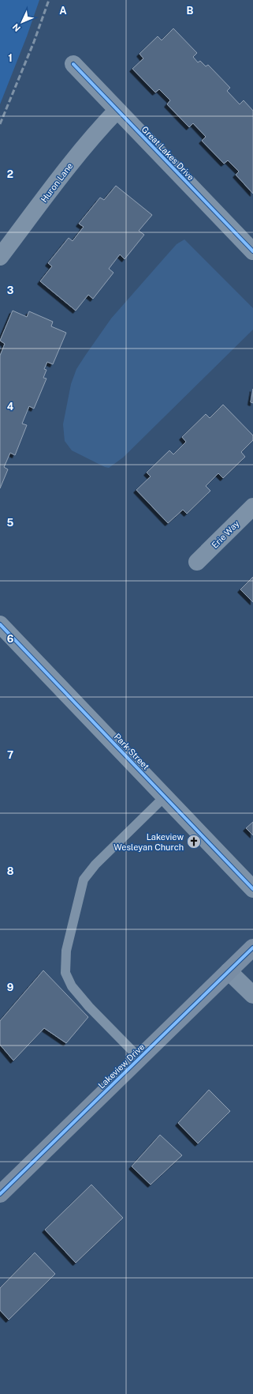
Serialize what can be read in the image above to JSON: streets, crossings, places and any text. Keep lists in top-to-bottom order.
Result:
{
  "streets": {
    "street": [
      "Great Lakes Drive",
      "Huron Lane",
      "Erie Way",
      "Park Street",
      "Lakeview Drive"
    ]
  },
  "crossings": [
    ["Great Lakes Drive", "Huron Lane"]
  ],
  "places": {
    "church": ["Lakeview Wesleyan Church"]
  },
  "north": "bottom left",
  "grid": {
    "columns": ["A", "B"],
    "rows": [
      "1",
      "2",
      "3",
      "4",
      "5",
      "6",
      "7",
      "8",
      "9"
    ]
  }
}
